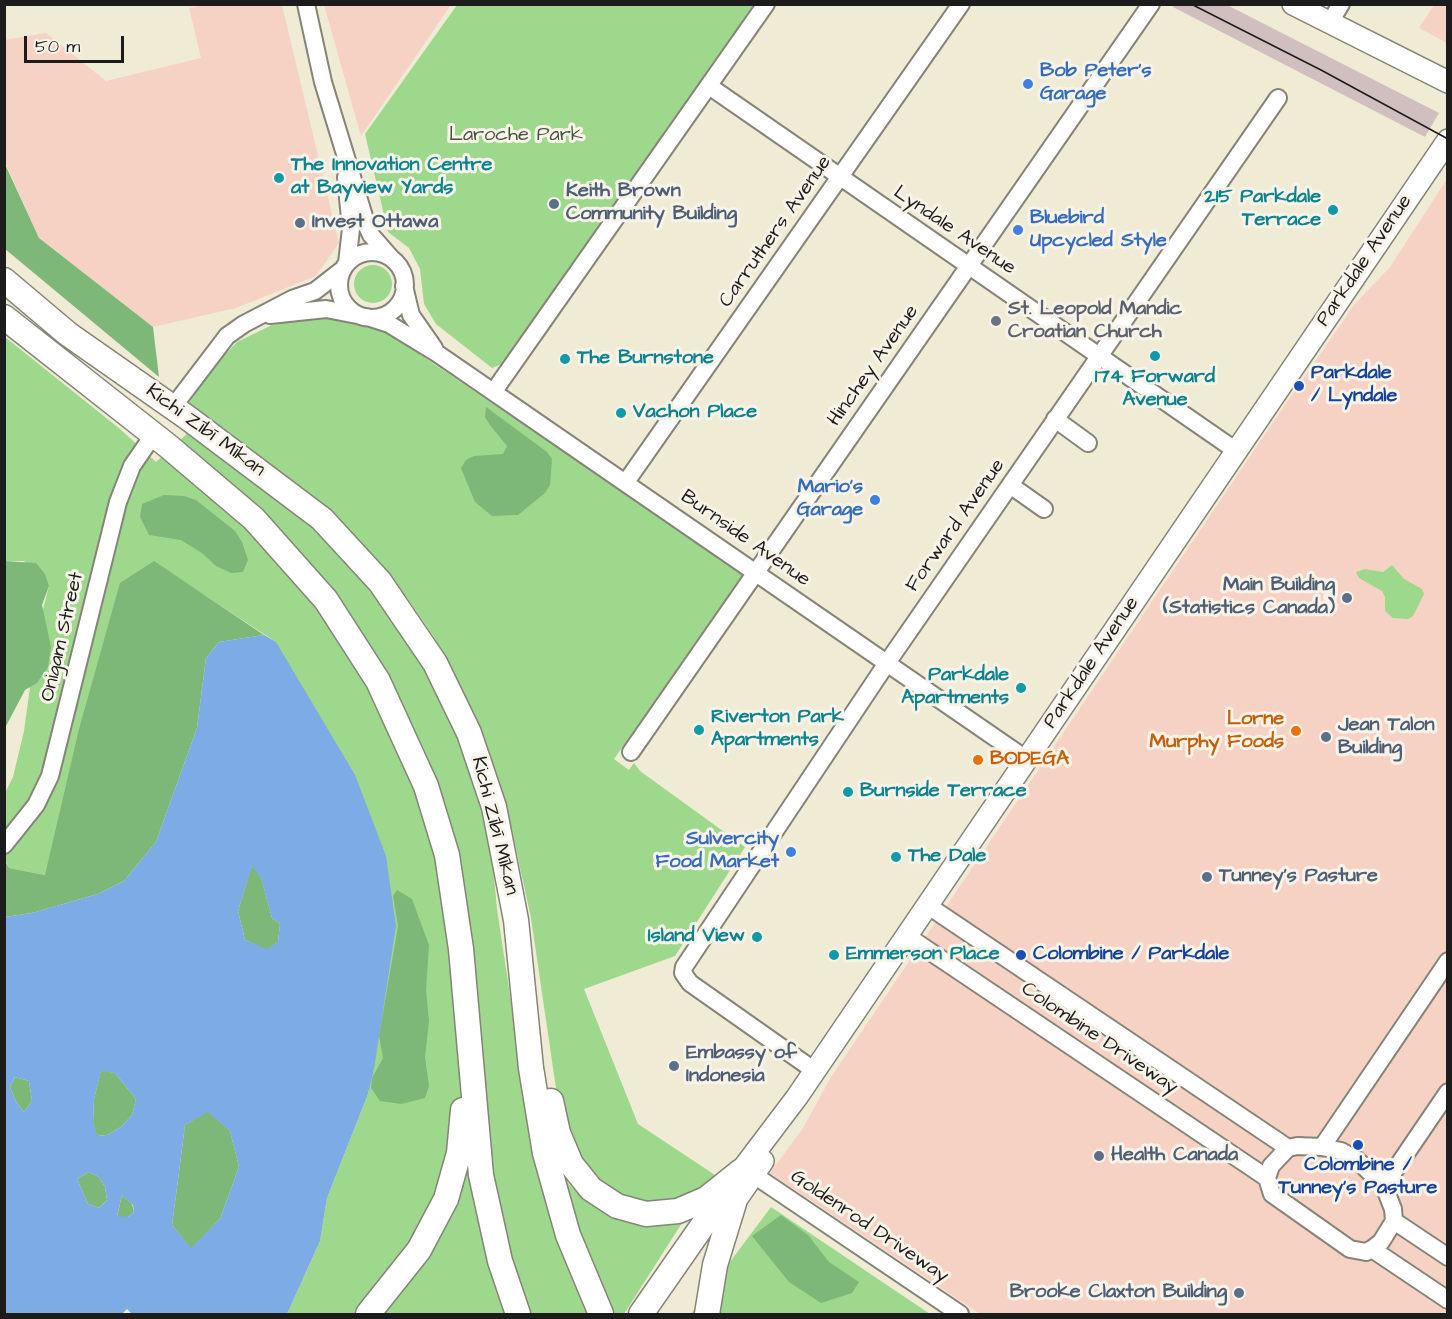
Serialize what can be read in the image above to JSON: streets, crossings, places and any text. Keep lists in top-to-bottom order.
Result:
{
  "streets": {
    "highway": ["Kichi Zībī Mīkan"],
    "main road": ["Parkdale Avenue"],
    "street": [
      "Lyndale Avenue",
      "Carruthers Avenue",
      "Hinchey Avenue",
      "Forward Avenue",
      "Burnside Avenue",
      "Onigam Street",
      "Colombine Driveway",
      "Goldenrod Driveway"
    ]
  },
  "crossings": [
    ["Lyndale Avenue", "Carruthers Avenue"],
    ["Lyndale Avenue", "Parkdale Avenue"],
    ["Lyndale Avenue", "Hinchey Avenue"],
    ["Lyndale Avenue", "Forward Avenue"],
    ["Carruthers Avenue", "Burnside Avenue"],
    ["Parkdale Avenue", "Forward Avenue"],
    ["Parkdale Avenue", "Burnside Avenue"],
    ["Parkdale Avenue", "Colombine Driveway"],
    ["Parkdale Avenue", "Goldenrod Driveway"],
    ["Hinchey Avenue", "Burnside Avenue"],
    ["Kichi Zībī Mīkan", "Onigam Street"],
    ["Forward Avenue", "Burnside Avenue"]
  ],
  "parks": ["Laroche Park"],
  "places": [
    "Bob Peter's Garage",
    "The Innovation Centre at Bayview Yards",
    "Keith Brown Community Building",
    "215 Parkdale Terrace",
    "Invest Ottawa",
    "Bluebird Upcycled Style",
    "St. Leopold Mandic Croatian Church",
    "174 Forward Avenue",
    "The Burnstone",
    "Parkdale / Lyndale",
    "Vachon Place",
    "Mario's Garage",
    "Main Building (Statistics Canada)",
    "Parkdale Apartments",
    "Riverton Park Apartments",
    "Lorne Murphy Foods",
    "Jean Talon Building",
    "BODEGA",
    "Burnside Terrace",
    "Sulvercity Food Market",
    "The Dale",
    "Tunney's Pasture",
    "Island View",
    "Emmerson Place",
    "Colombine / Parkdale",
    "Embassy of Indonesia",
    "Colombine / Tunney's Pasture",
    "Health Canada",
    "Brooke Claxton Building"
  ],
  "scale_bar": "50 m"
}
